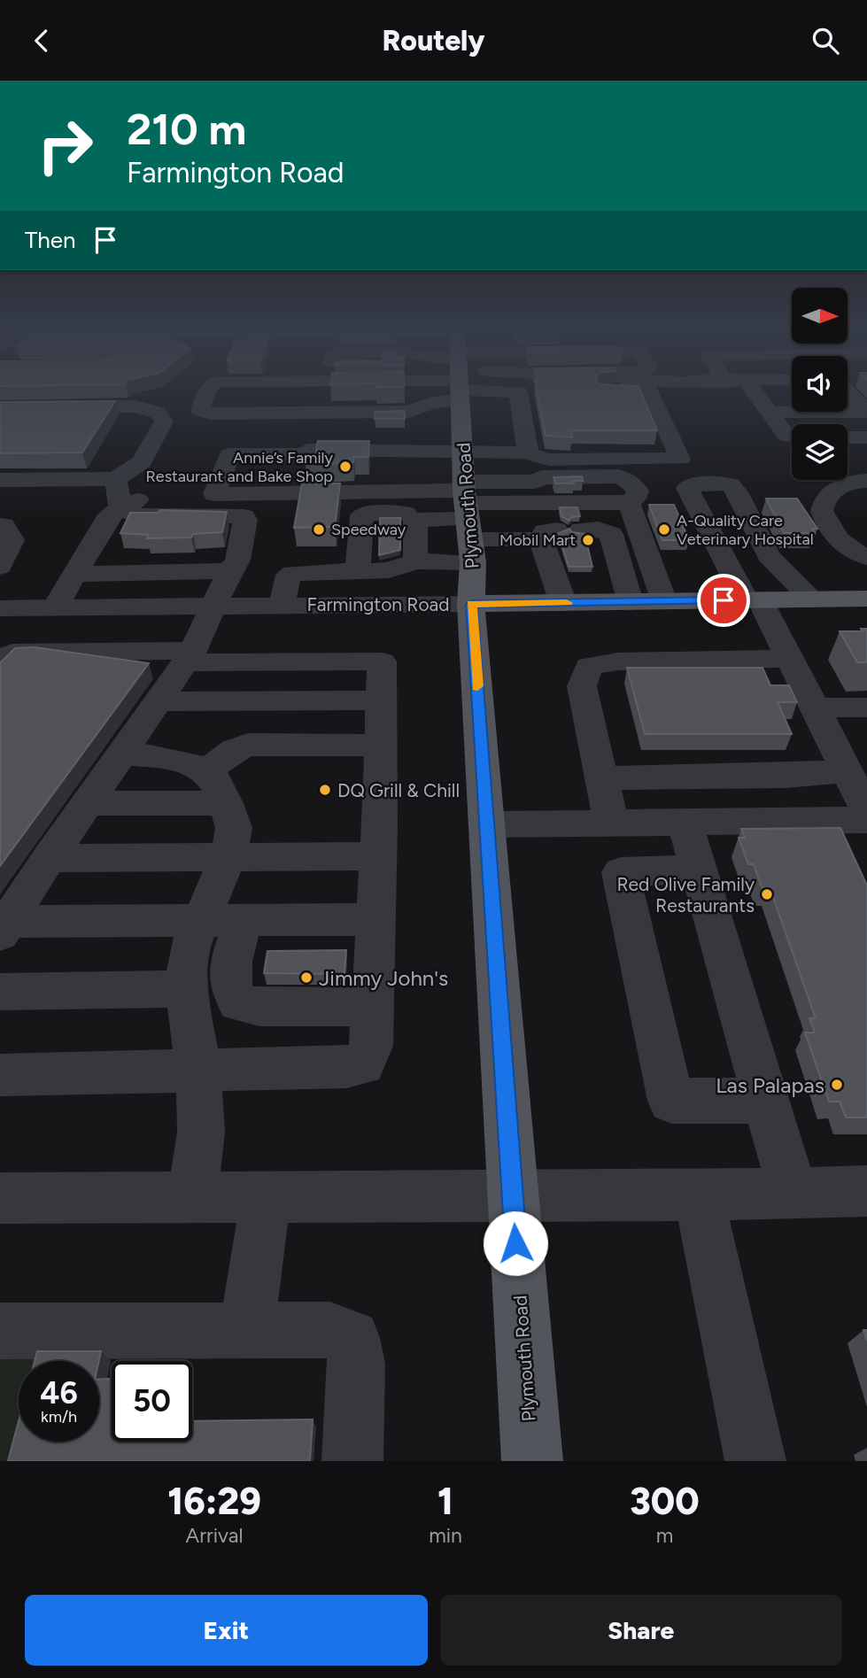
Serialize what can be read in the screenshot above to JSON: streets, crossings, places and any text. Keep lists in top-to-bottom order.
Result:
{
  "streets": {
    "main road": ["Plymouth Road", "Farmington Road"]
  },
  "crossings": [
    ["Plymouth Road", "Farmington Road"]
  ],
  "places": [
    "Annie’s Family Restaurant and Bake Shop",
    "Speedway",
    "A-Quality Care Veterinary Hospital",
    "Mobil Mart",
    "DQ Grill & Chill",
    "Red Olive Family Restaurants",
    "Jimmy John's",
    "Las Palapas"
  ],
  "north": "right",
  "page": {
    "header": "Routely",
    "turn": ["210 m", "Farmington Road"],
    "then": "Then",
    "speed": "46 km/h",
    "limit": "50",
    "eta": [
      "16:29",
      "Arrival",
      "1",
      "min",
      "300",
      "m"
    ],
    "buttons": ["Exit", "Share"]
  }
}
